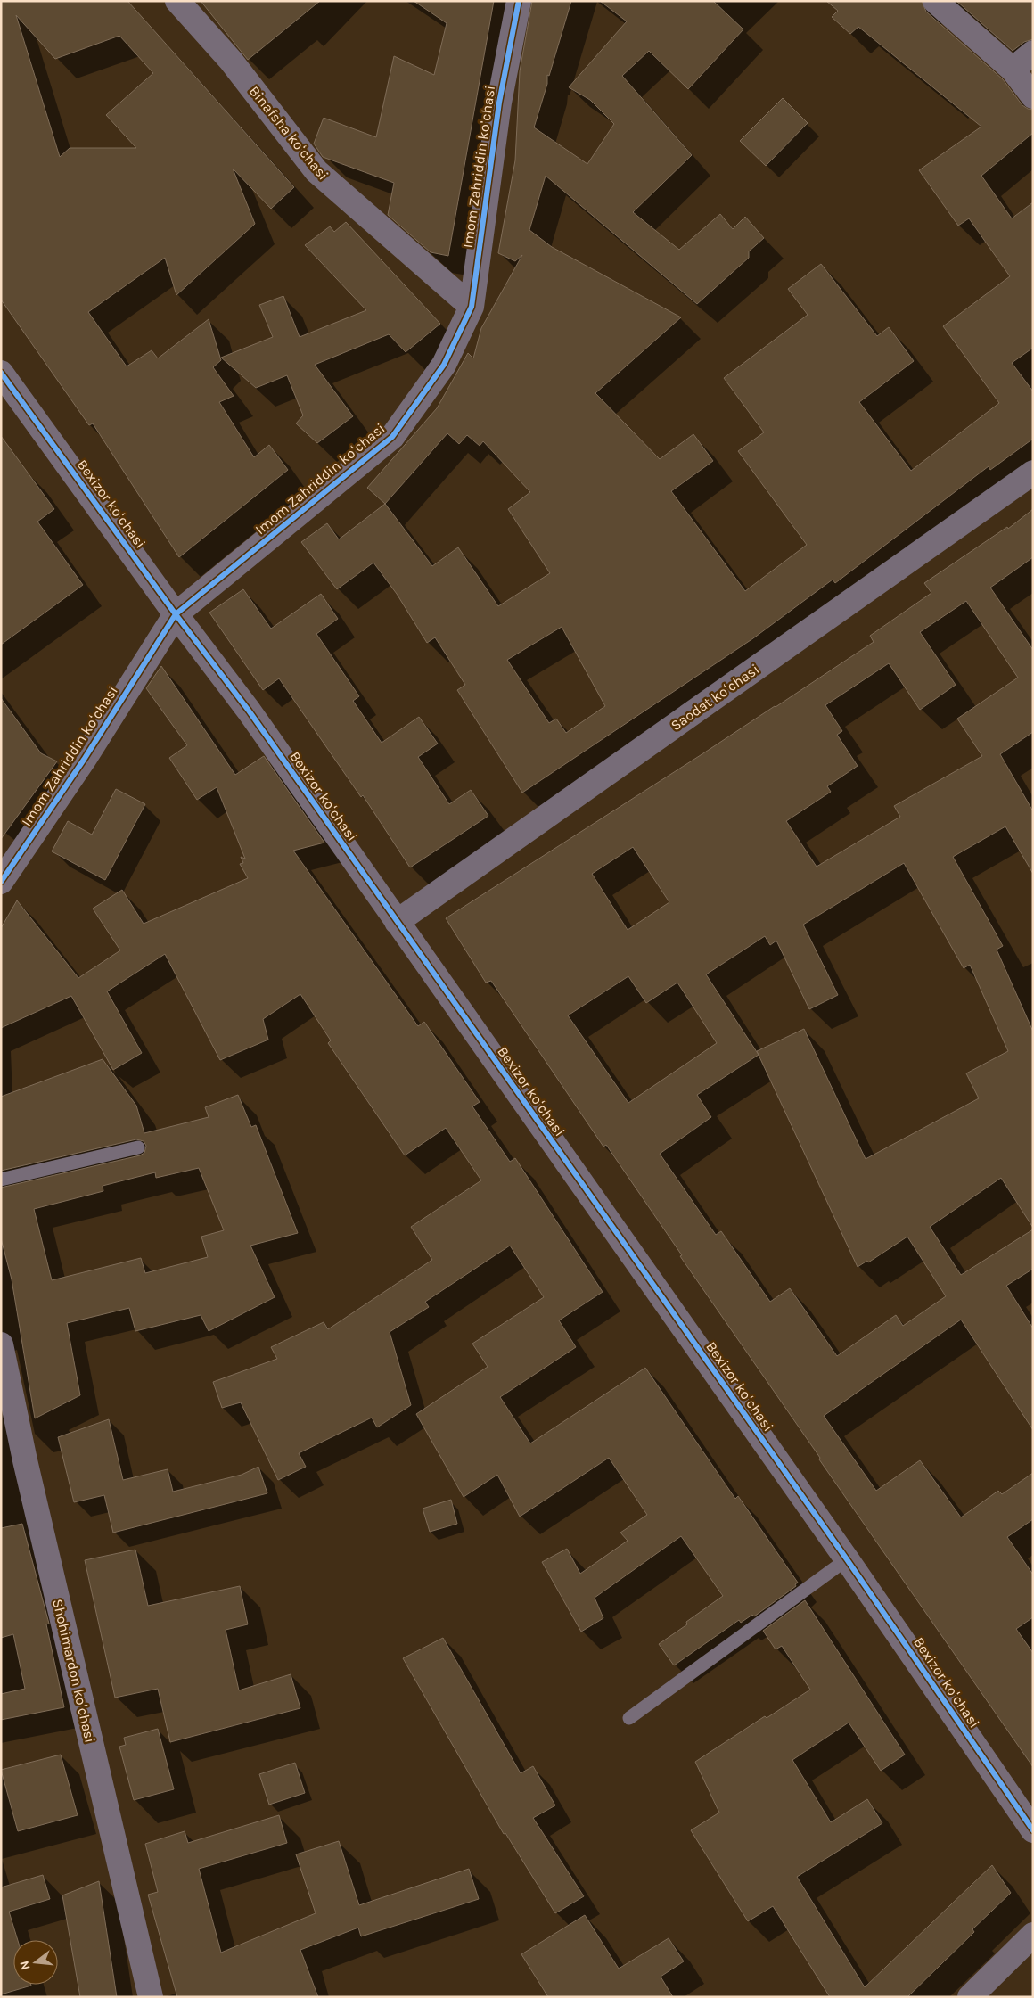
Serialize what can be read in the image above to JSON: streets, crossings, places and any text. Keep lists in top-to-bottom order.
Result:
{
  "streets": {
    "street": [
      "Binafsha koʻchasi",
      "Imom Zahriddin koʻchasi",
      "Bexizor koʻchasi",
      "Saodat koʻchasi",
      "Shohimardon koʻchasi"
    ]
  },
  "crossings": [
    ["Binafsha koʻchasi", "Imom Zahriddin koʻchasi"],
    ["Imom Zahriddin koʻchasi", "Bexizor koʻchasi"],
    ["Bexizor koʻchasi", "Saodat koʻchasi"]
  ],
  "north": "left"
}
